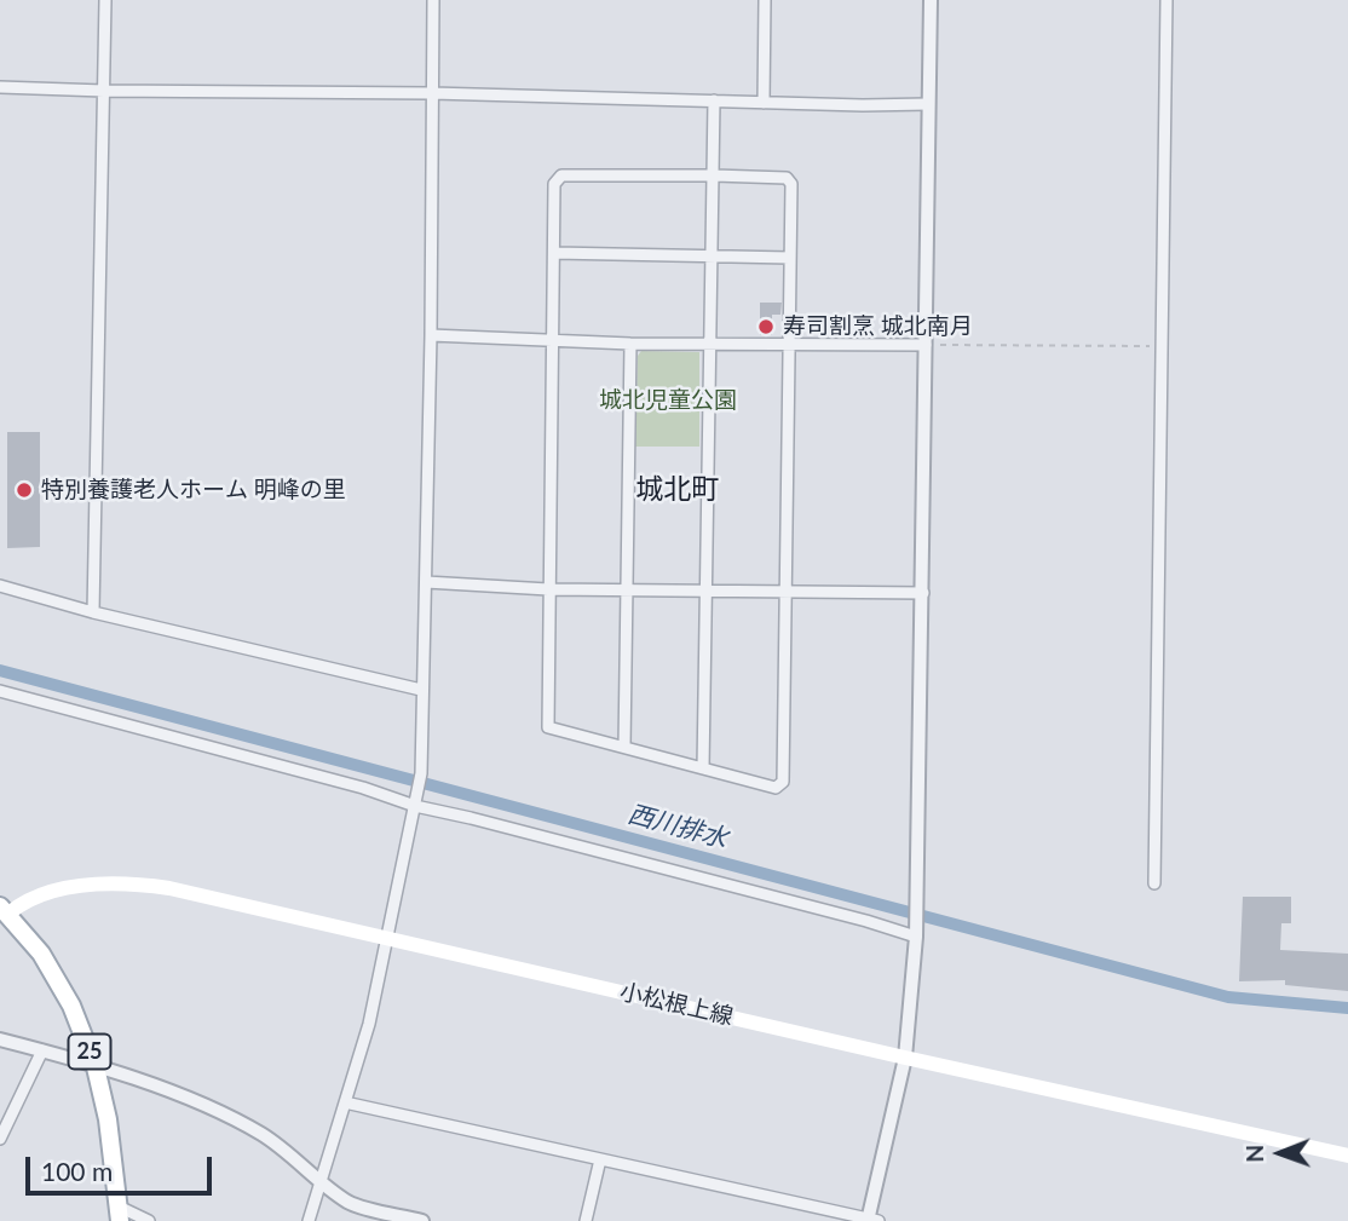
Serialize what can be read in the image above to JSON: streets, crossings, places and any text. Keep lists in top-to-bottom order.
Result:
{
  "streets": {
    "main road": ["小松根上線", "25"]
  },
  "crossings": [
    ["小松根上線", "25"]
  ],
  "districts": ["城北町"],
  "water": ["西川排水"],
  "parks": ["城北児童公園"],
  "places": ["寿司割烹 城北南月", "特別養護老人ホーム 明峰の里"],
  "scale_bar": "100 m",
  "north": "left"
}
